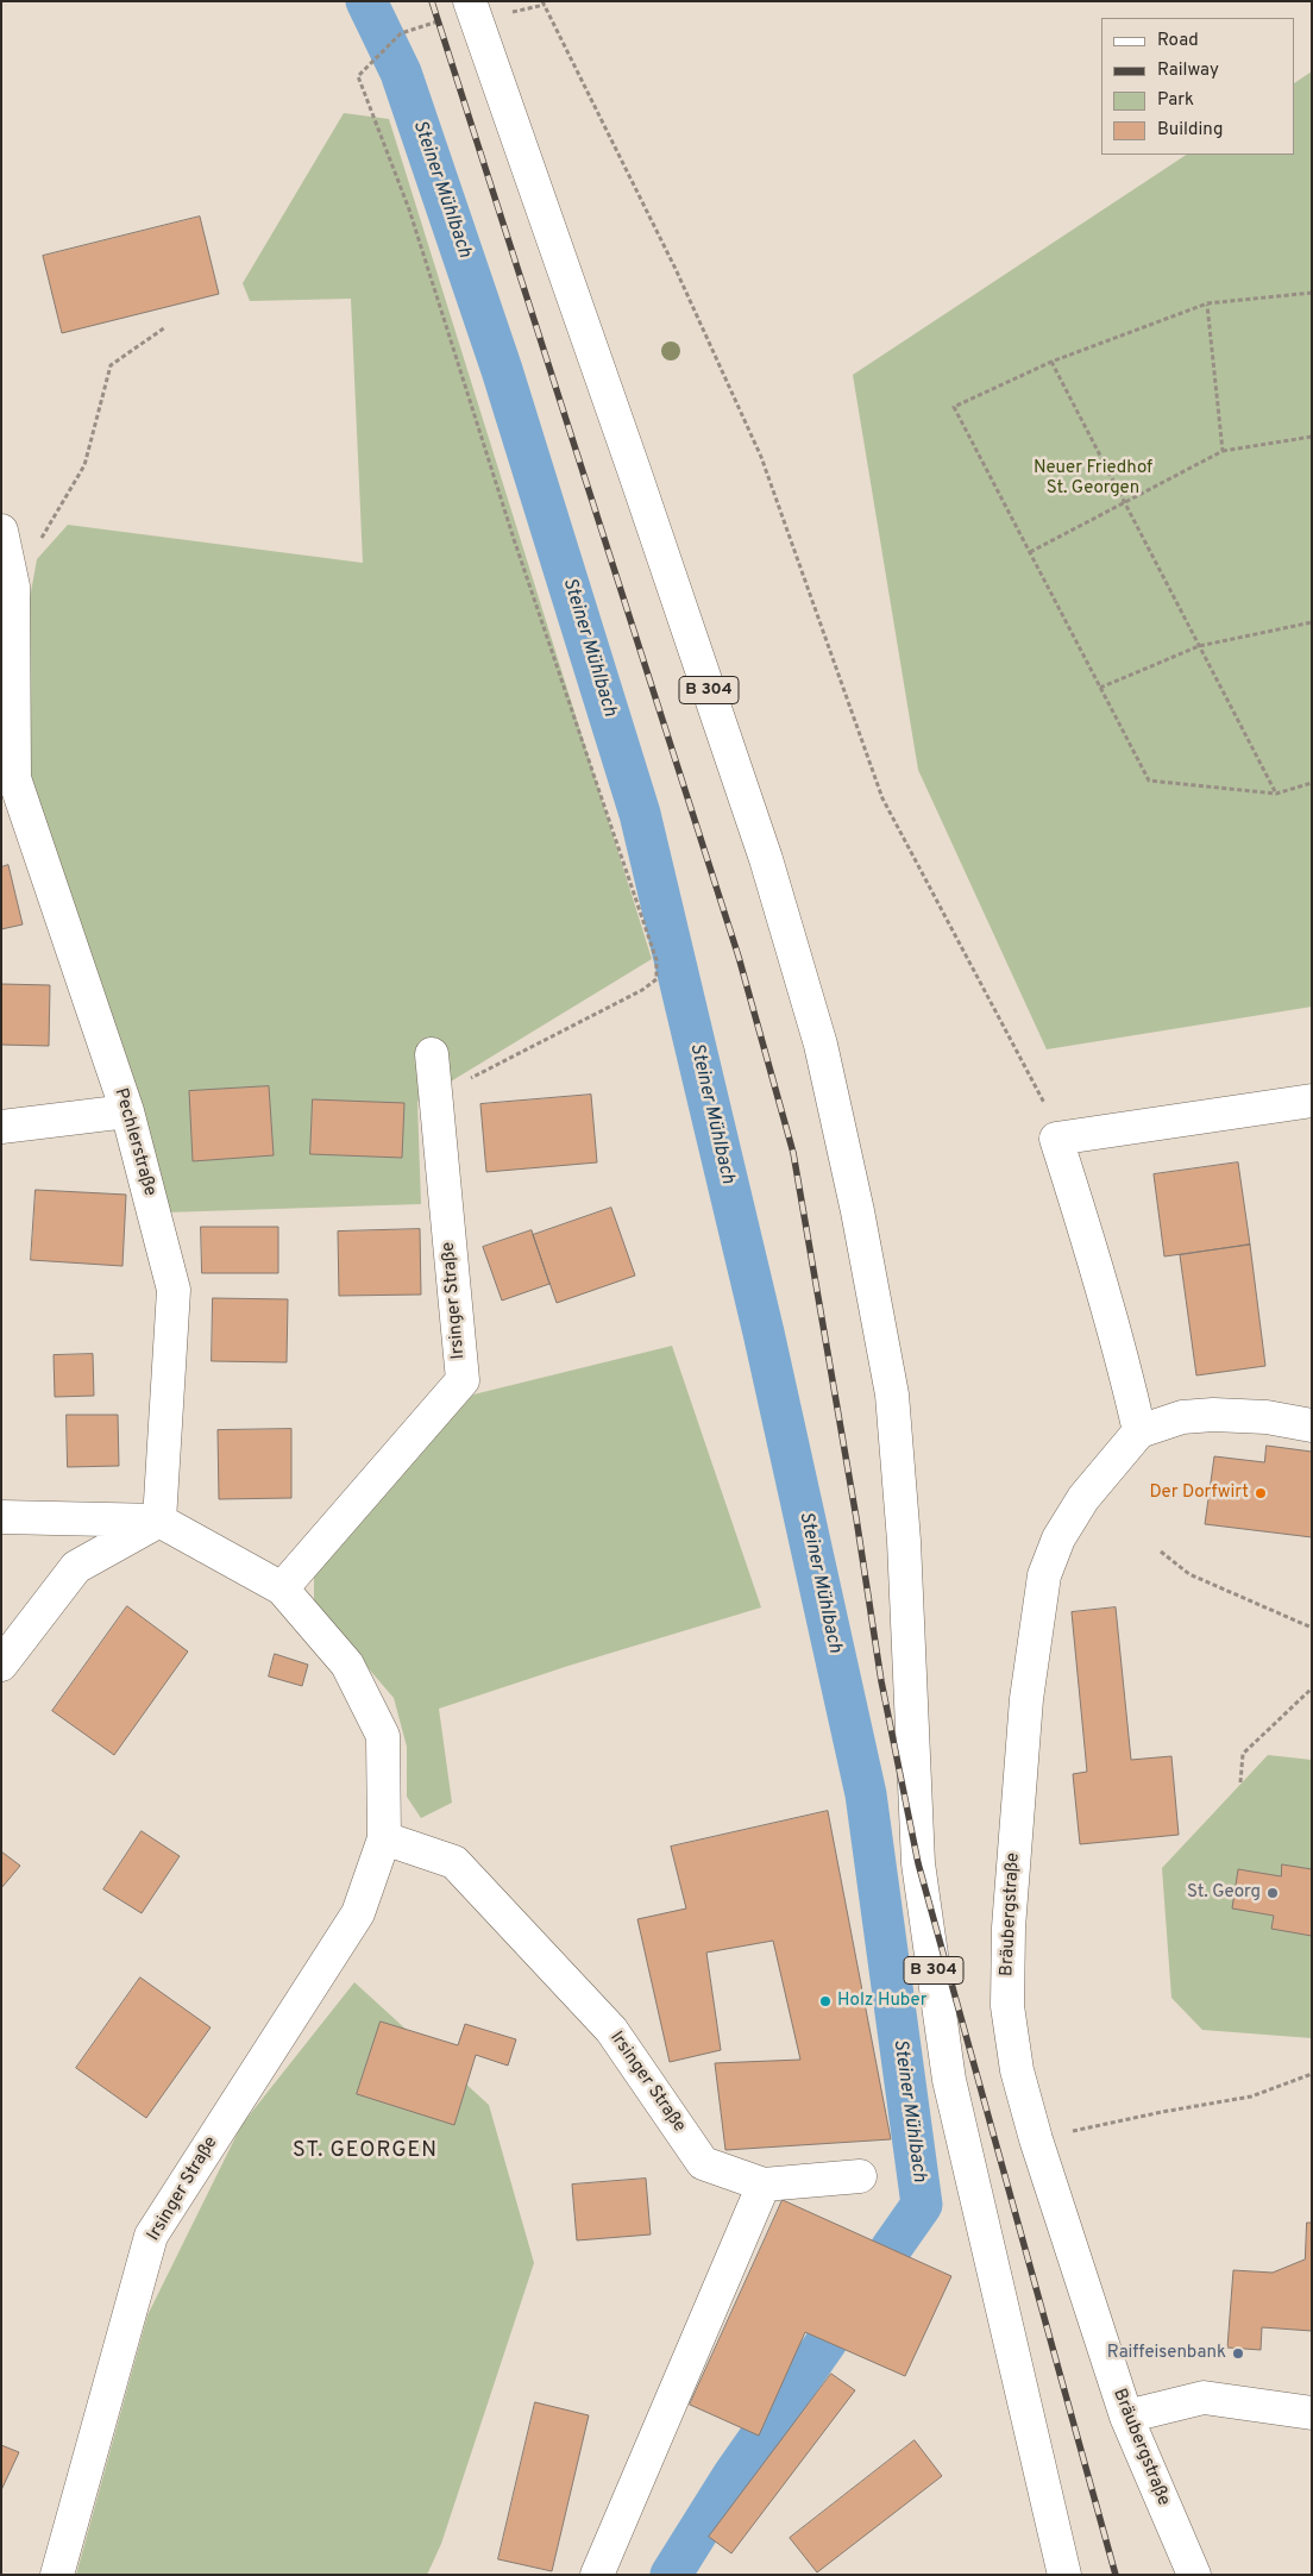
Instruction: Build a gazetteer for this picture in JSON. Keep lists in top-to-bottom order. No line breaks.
{"streets":{"street":["B 304","Pechlerstraße","Irsinger Straße","Bräubergstraße"]},"crossings":[["Pechlerstraße","Irsinger Straße"]],"districts":["ST. GEORGEN"],"water":["Steiner Mühlbach"],"parks":["Neuer Friedhof St. Georgen"],"places":["Der Dorfwirt","St. Georg","Holz Huber","Raiffeisenbank"],"legend":["Road","Railway","Park","Building"]}
